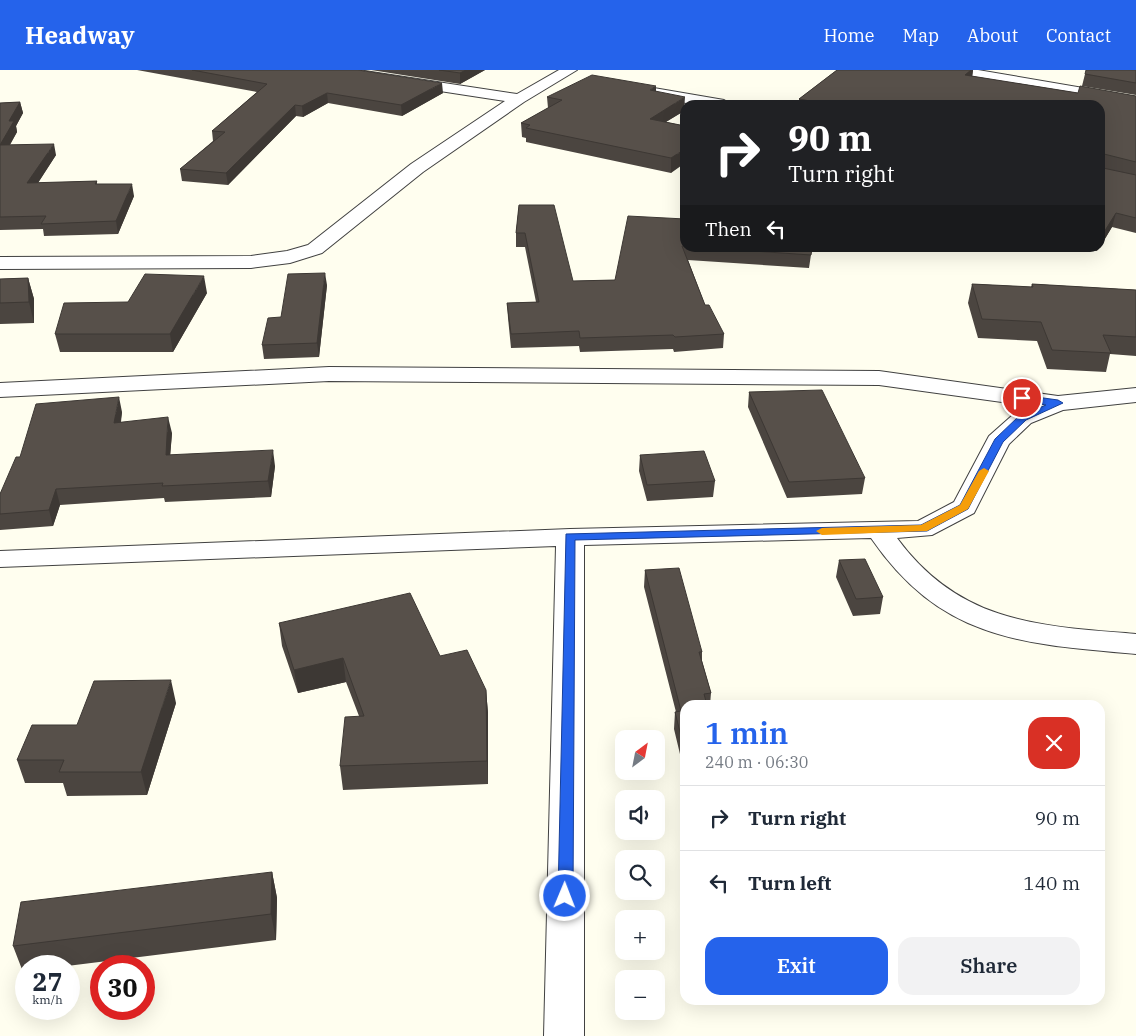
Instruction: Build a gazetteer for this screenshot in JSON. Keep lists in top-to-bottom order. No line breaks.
{"north":"top right","page":{"header":"Headway","nav":["Home","Map","About","Contact"],"turn":["90 m","Turn right"],"then":"Then","heading":["1 min","240 m · 06:30"],"map_buttons":["+","−"],"list":[{"name":"Turn right","value":"90 m"},{"name":"Turn left","value":"140 m"}],"buttons":["Exit","Share"],"speed":"27 km/h","limit":"30"}}
